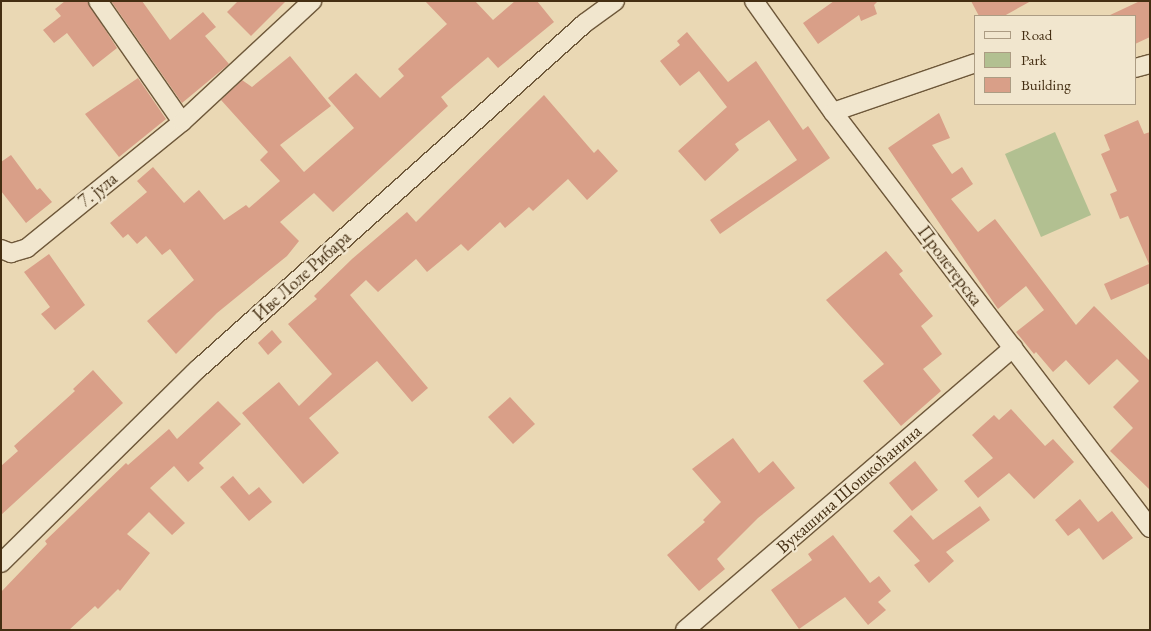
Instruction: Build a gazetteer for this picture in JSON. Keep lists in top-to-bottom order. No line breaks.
{"streets":{"street":["7. јула","Пролетерска","Иве Лоле Рибара","Вукашина Шошкоћанина"]},"crossings":[["Пролетерска","Вукашина Шошкоћанина"]],"legend":["Road","Park","Building"]}
